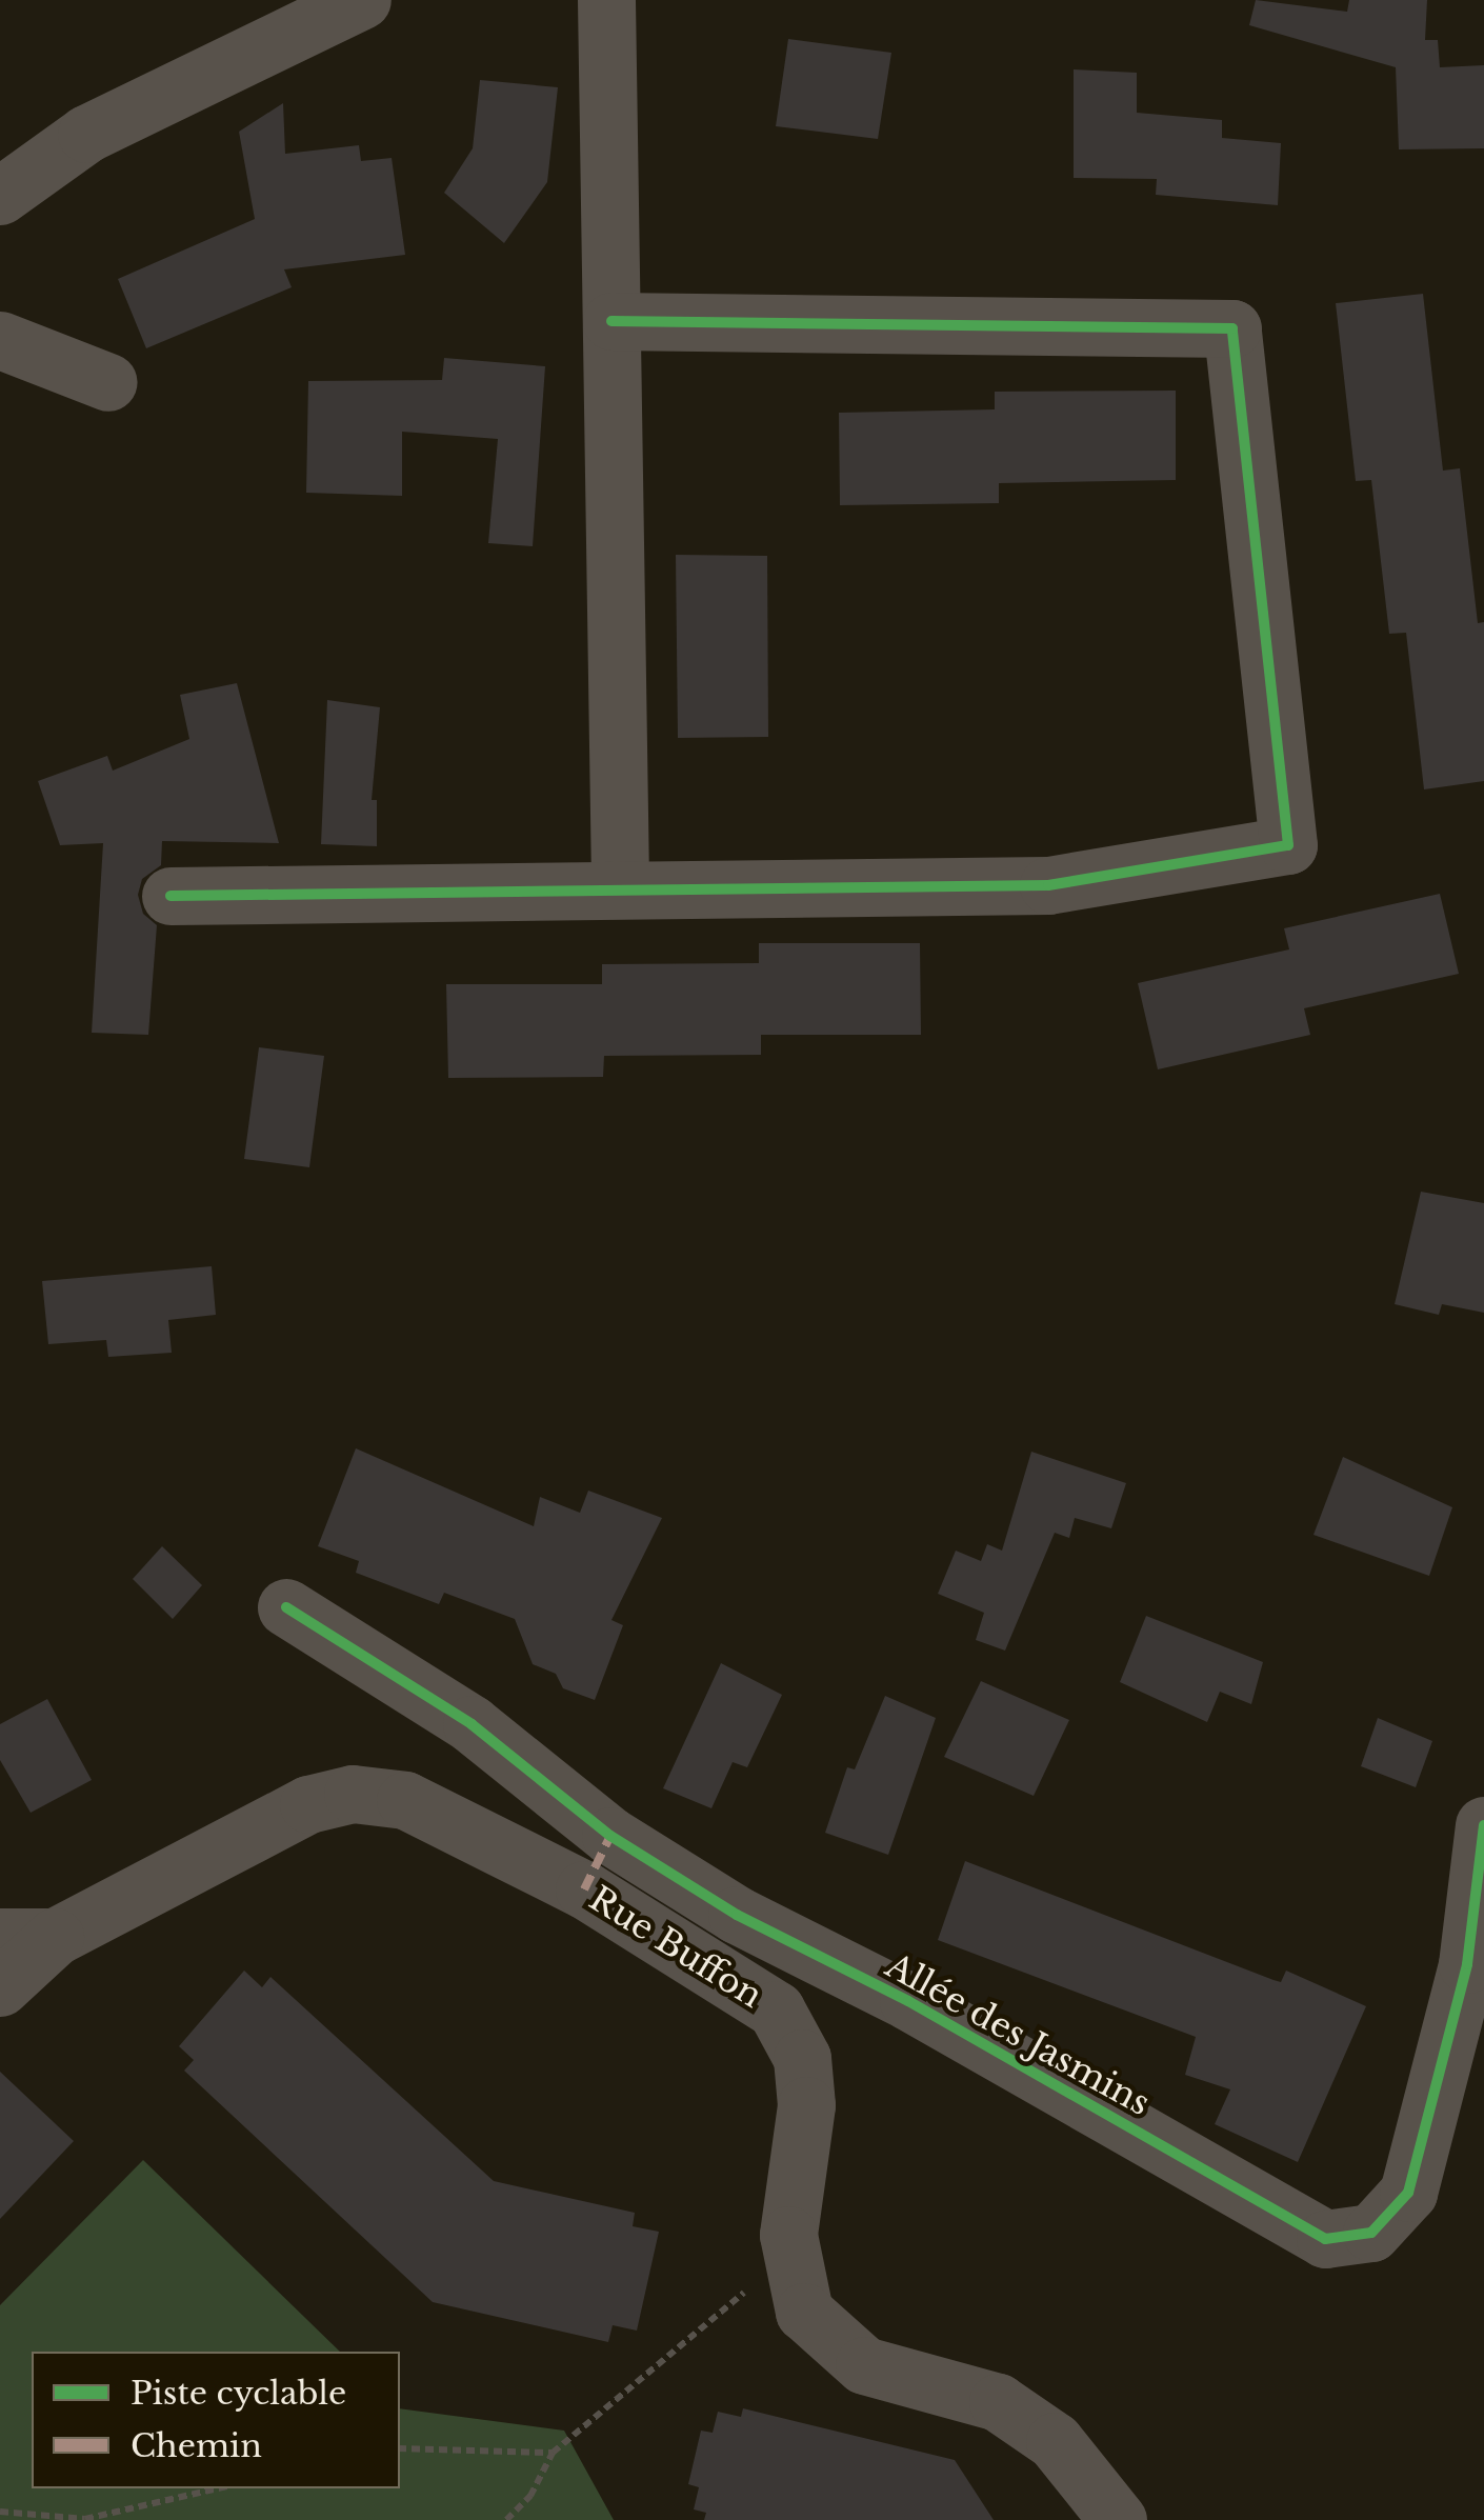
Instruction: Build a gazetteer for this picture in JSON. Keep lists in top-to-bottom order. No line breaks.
{"streets":{"street":["Rue Buffon","Allée des Jasmins"]},"legend":["Piste cyclable","Chemin"]}
